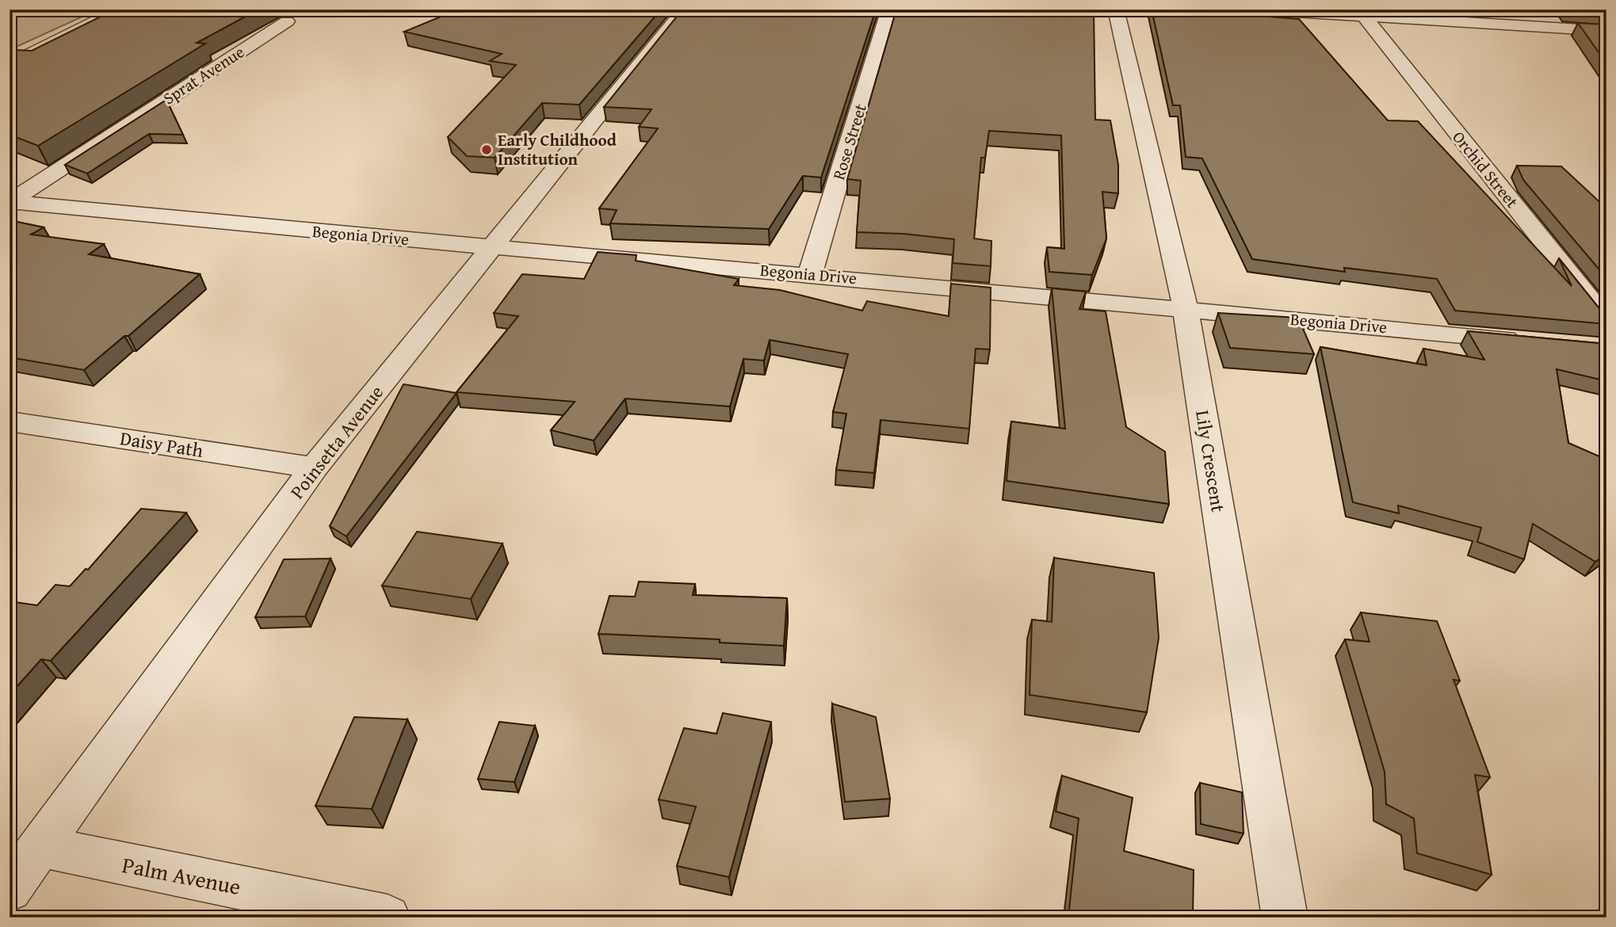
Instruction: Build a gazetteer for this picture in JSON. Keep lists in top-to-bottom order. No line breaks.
{"streets":{"street":["Sprat Avenue","Rose Street","Orchid Street","Begonia Drive","Poinsetta Avenue","Daisy Path","Lily Crescent","Palm Avenue"]},"crossings":[["Sprat Avenue","Begonia Drive"],["Rose Street","Begonia Drive"],["Begonia Drive","Poinsetta Avenue"],["Begonia Drive","Lily Crescent"],["Poinsetta Avenue","Daisy Path"],["Poinsetta Avenue","Palm Avenue"]],"places":["Early Childhood Institution"]}
